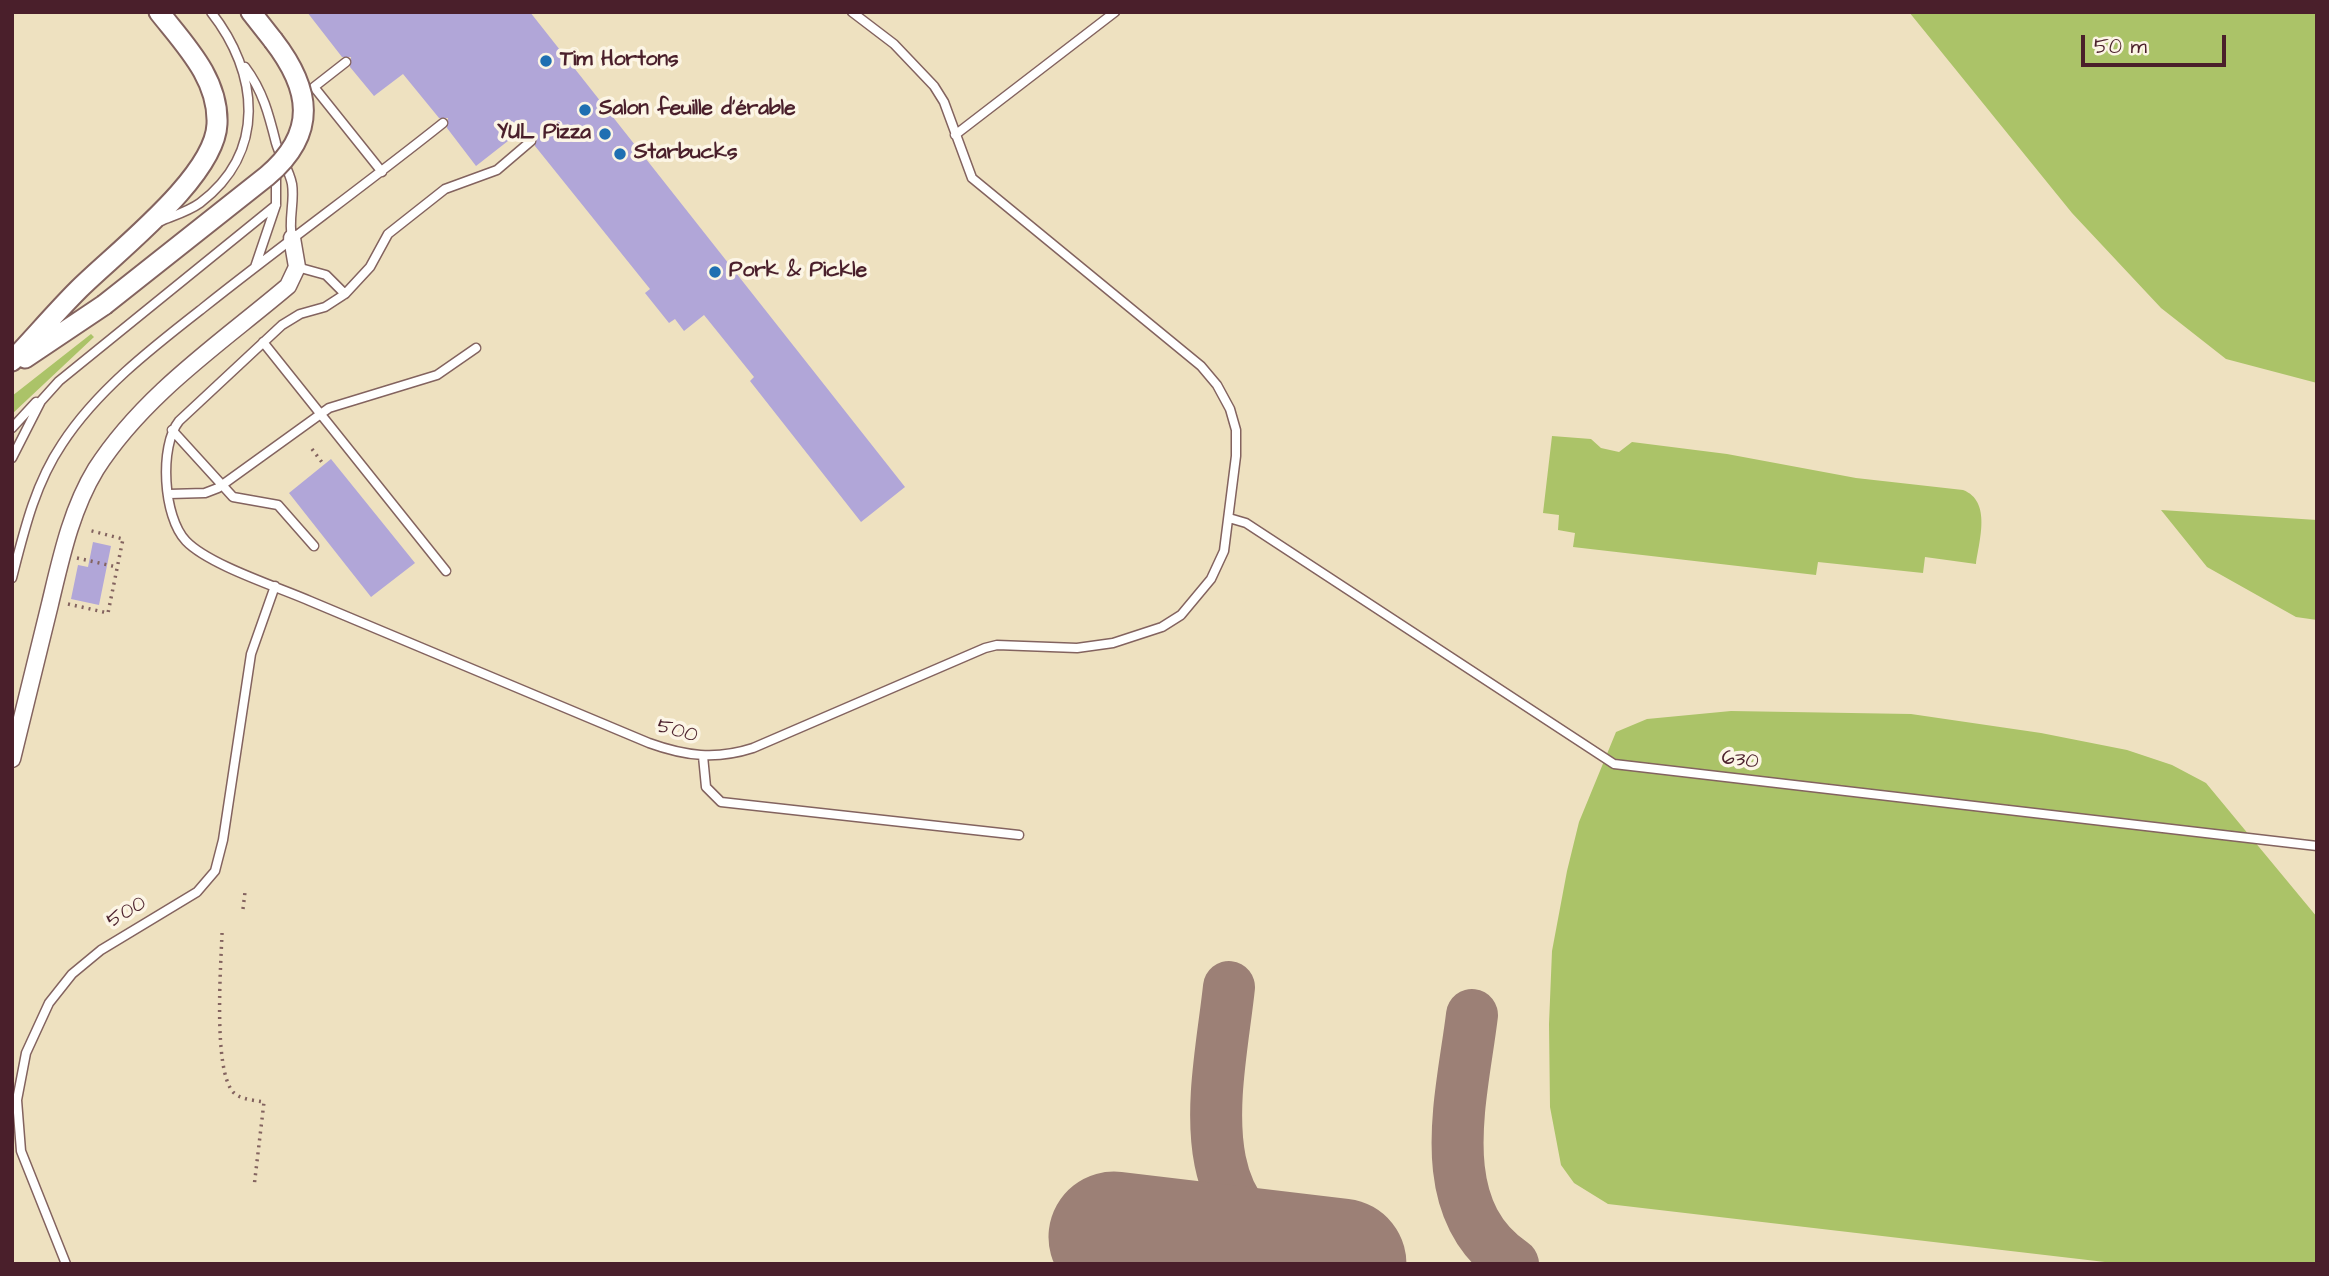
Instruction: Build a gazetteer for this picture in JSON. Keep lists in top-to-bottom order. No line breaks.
{"streets":{"lane":["500","630"]},"crossings":[["500","630"]],"places":["Tim Hortons","Salon feuille d'érable","YUL Pizza","Starbucks","Pork & Pickle"],"scale_bar":"50 m"}
